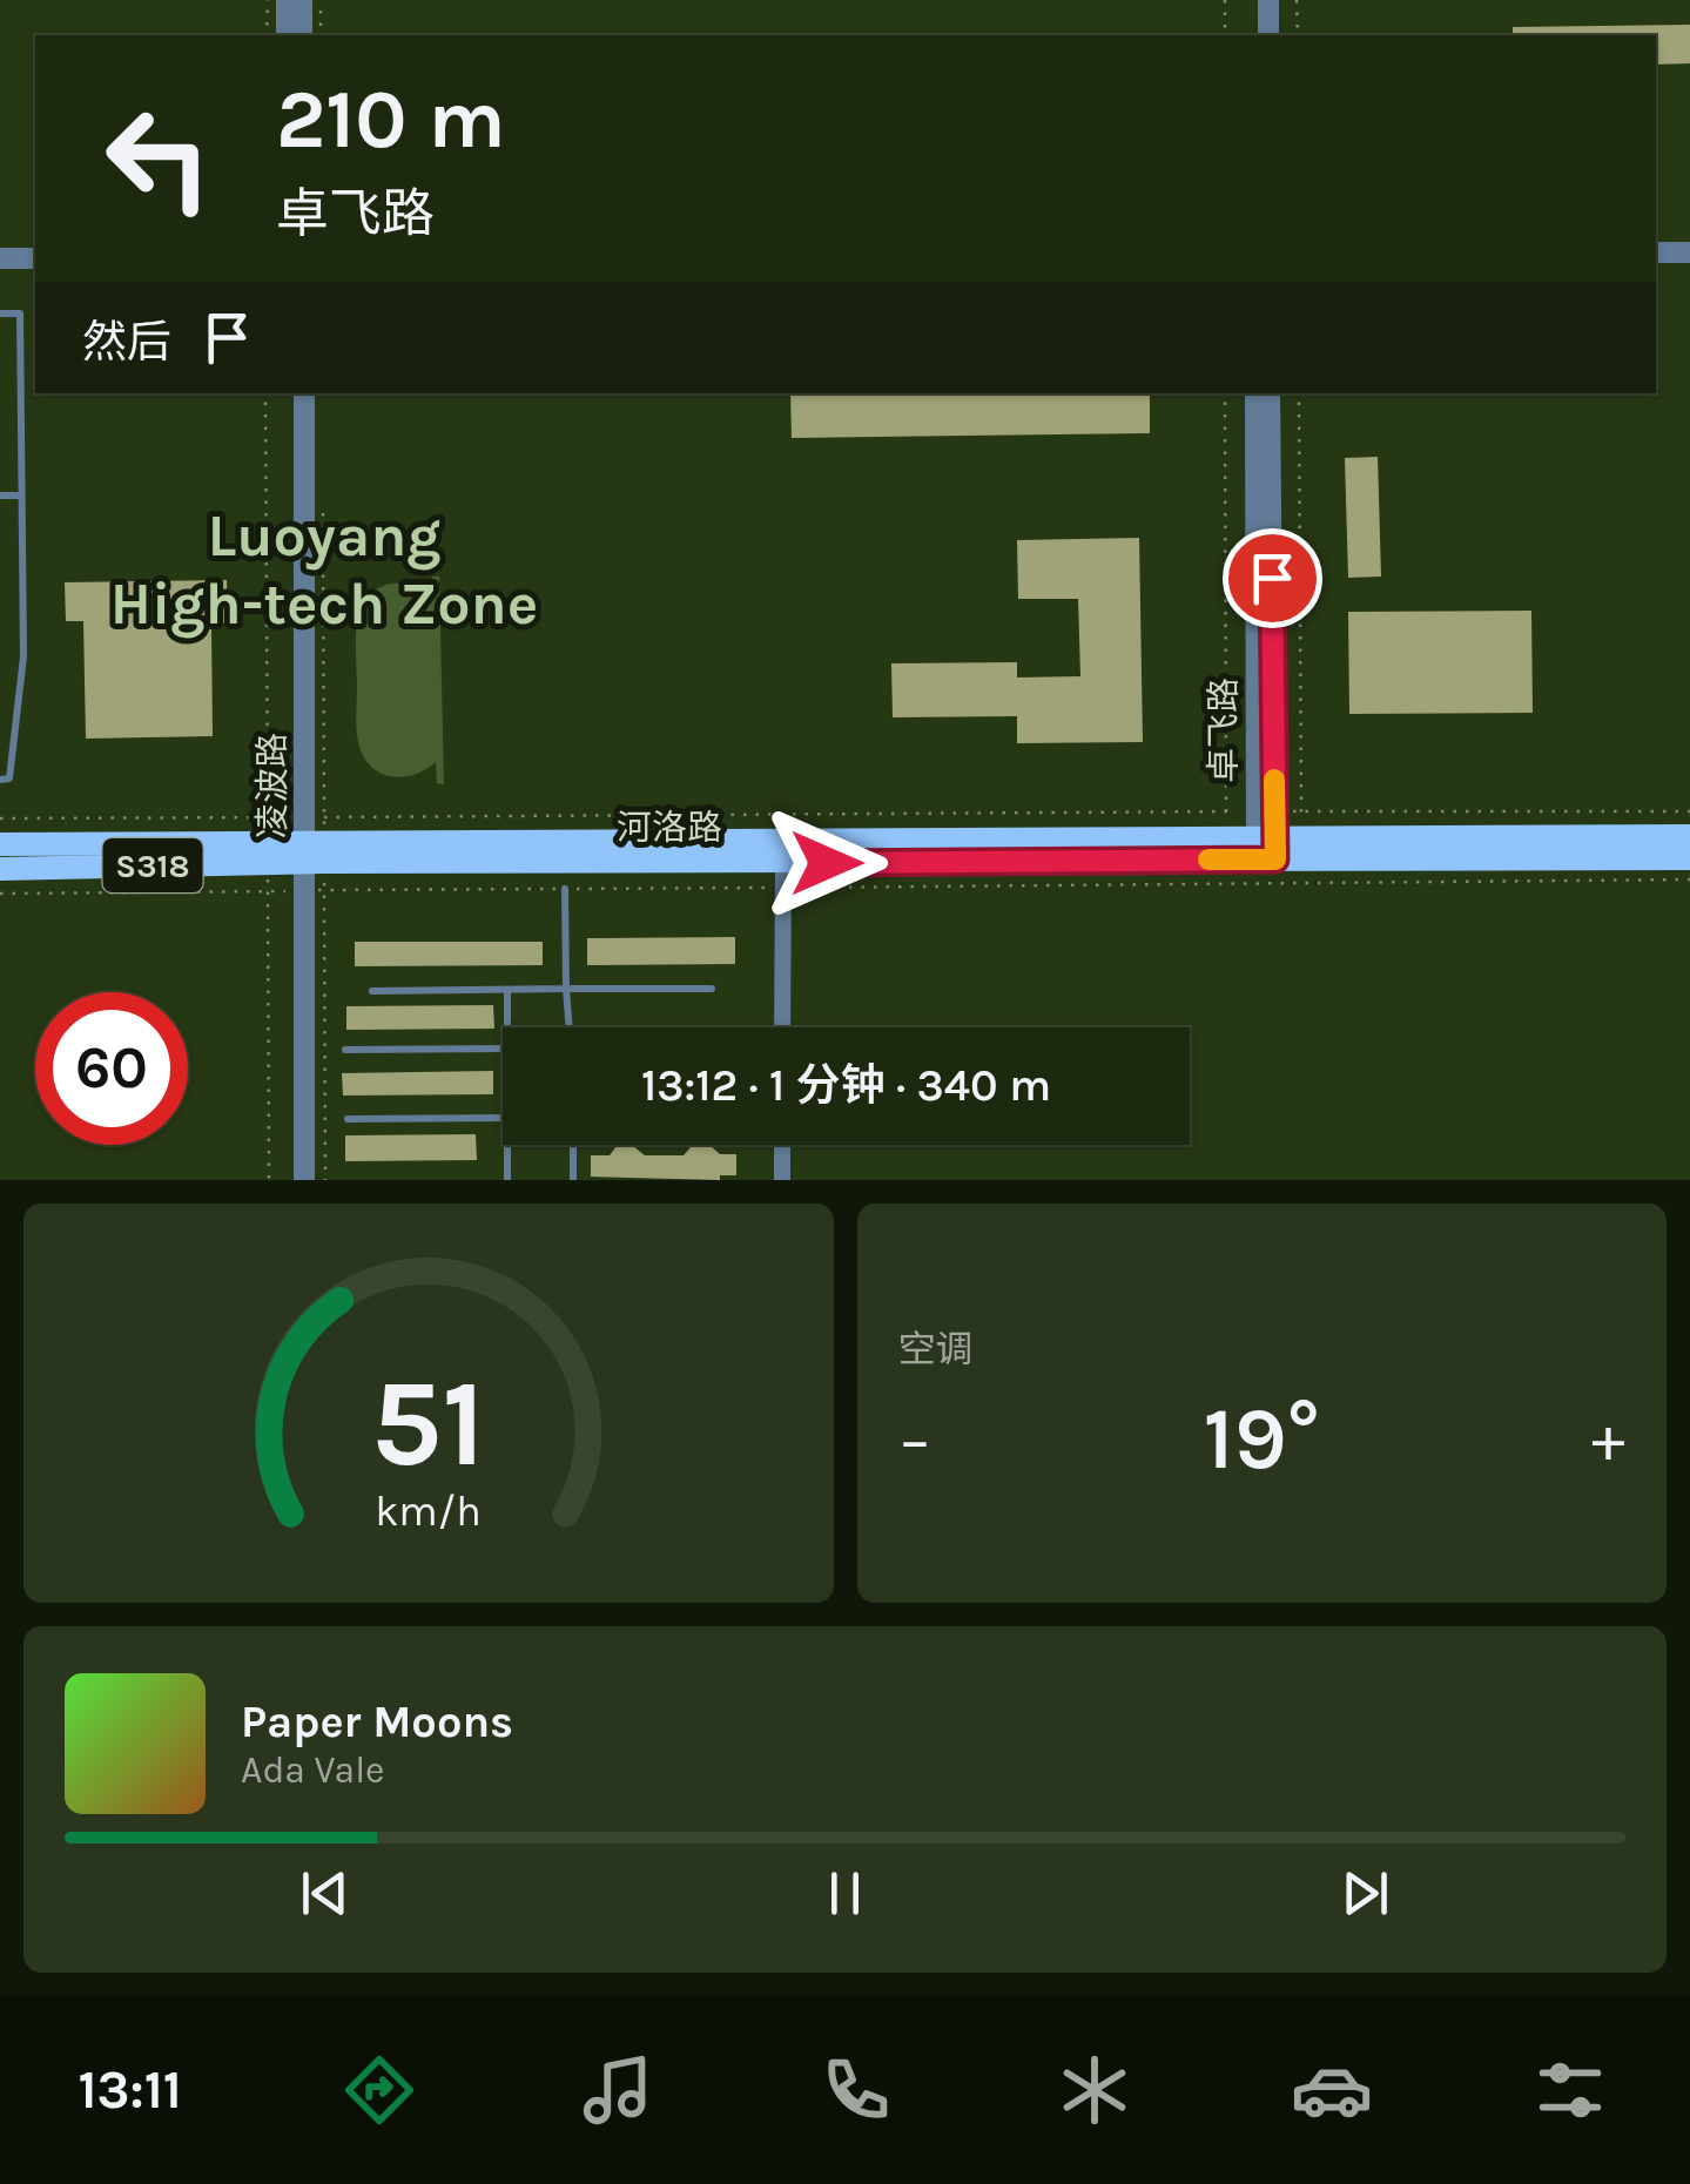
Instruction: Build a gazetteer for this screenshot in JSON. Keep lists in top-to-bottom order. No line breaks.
{"streets":{"main road":["河洛路","S318"],"street":["卓飞路","凌波路"]},"crossings":[["卓飞路","河洛路"],["凌波路","河洛路"]],"districts":["Luoyang High-tech Zone"],"page":{"turn":["210 m","卓飞路"],"then":"然后","limit":"60","trip":"13:12 · 1 分钟 · 340 m","tile":"空调","heat":["−","19°","+"],"song":["Paper Moons","Ada Vale"],"tabs":"13:11","gauge":["51","km/h"]}}
